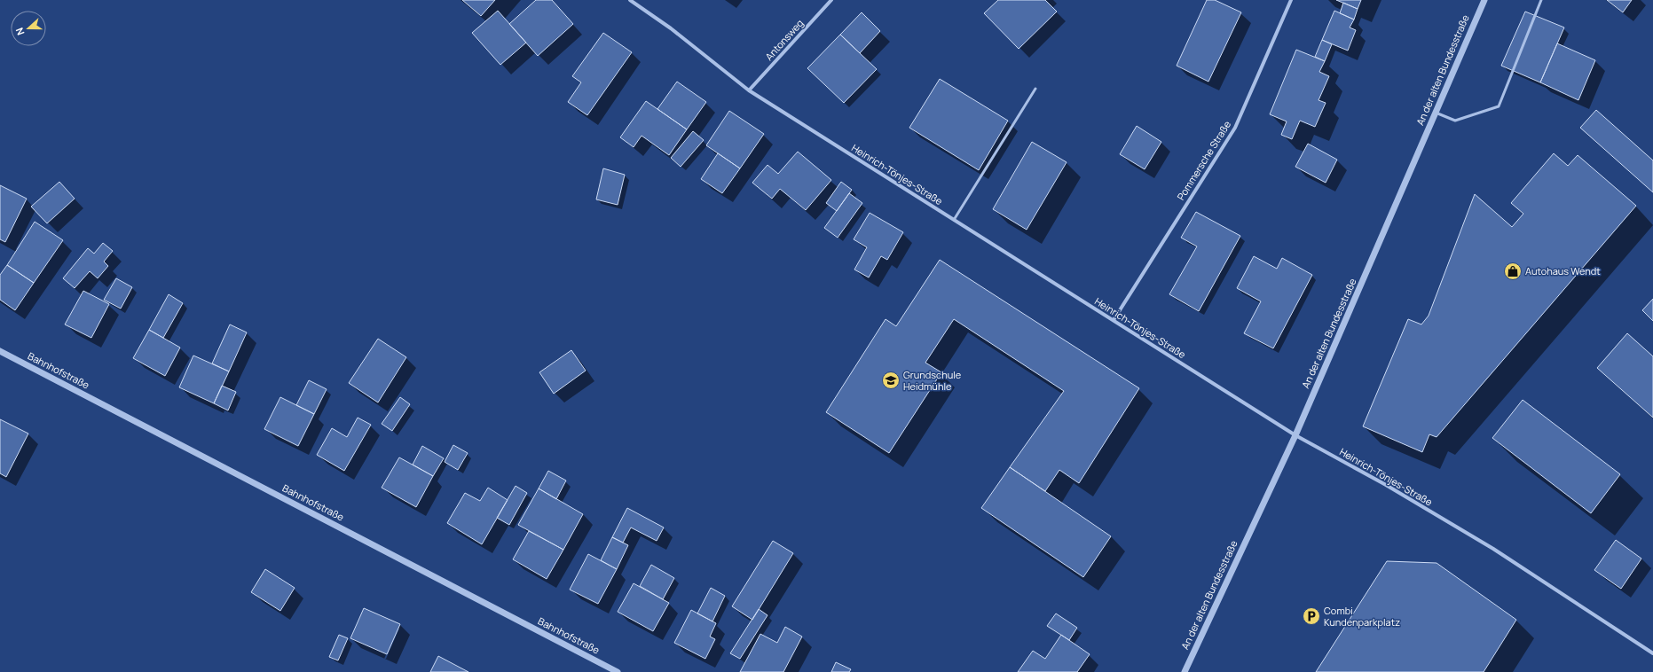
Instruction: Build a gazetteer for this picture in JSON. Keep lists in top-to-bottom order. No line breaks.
{"streets":{"street":["Antonsweg","An der alten Bundesstraße","Pommersche Straße","Heinrich-Tönjes-Straße","Bahnhofstraße"]},"crossings":[["Antonsweg","Heinrich-Tönjes-Straße"],["An der alten Bundesstraße","Heinrich-Tönjes-Straße"],["Pommersche Straße","Heinrich-Tönjes-Straße"]],"places":{"shop":["Autohaus Wendt"],"school or university":["Grundschule Heidmühle"],"parking":["Combi Kundenparkplatz"]},"north":"left"}
